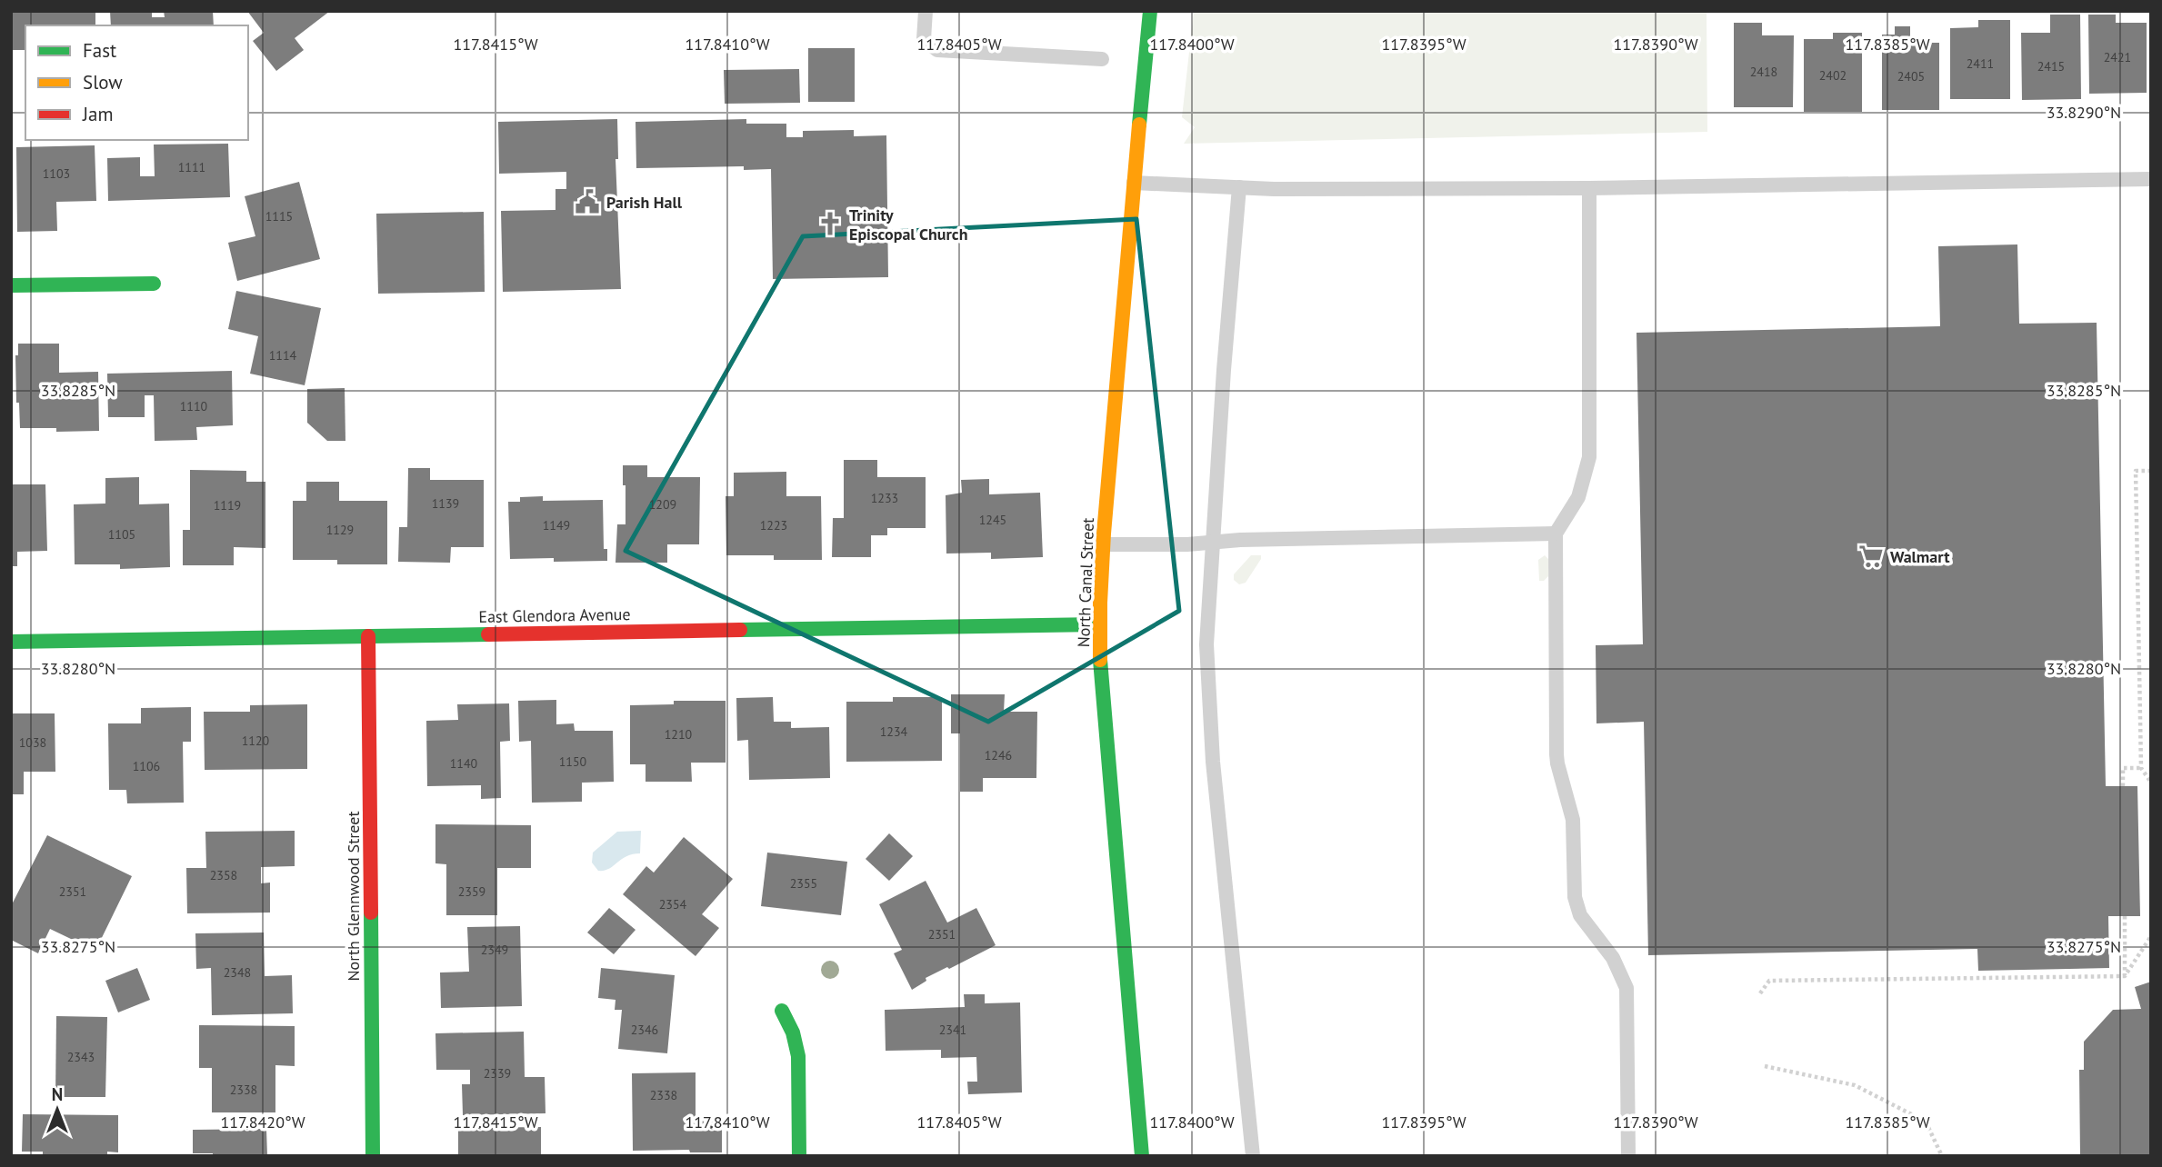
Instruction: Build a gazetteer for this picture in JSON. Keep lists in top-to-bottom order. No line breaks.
{"streets":{"street":["North Canal Street","East Glendora Avenue","North Glennwood Street"]},"crossings":[["North Canal Street","East Glendora Avenue"],["East Glendora Avenue","North Glennwood Street"]],"places":{"public building":["Parish Hall"],"church":["Trinity Episcopal Church"],"supermarket":["Walmart"]},"house_numbers":["2421","2411","2415","2418","2402","2405","1111","1103","1115","1114","1110","1233","1139","1209","1119","1245","1149","1223","1129","1105","1234","1210","1120","1038","1246","1150","1140","1106","2358","2355","2351","2359","2354","2351","2349","2348","2346","2341","2343","2339","2338","2338"],"legend":["Fast","Slow","Jam"],"north":"top","coordinates":["117.8415°W","117.8410°W","117.8405°W","117.8400°W","117.8395°W","117.8390°W","117.8385°W","33.8290°N","33.8285°N","33.8280°N","33.8275°N","117.8420°W"]}
